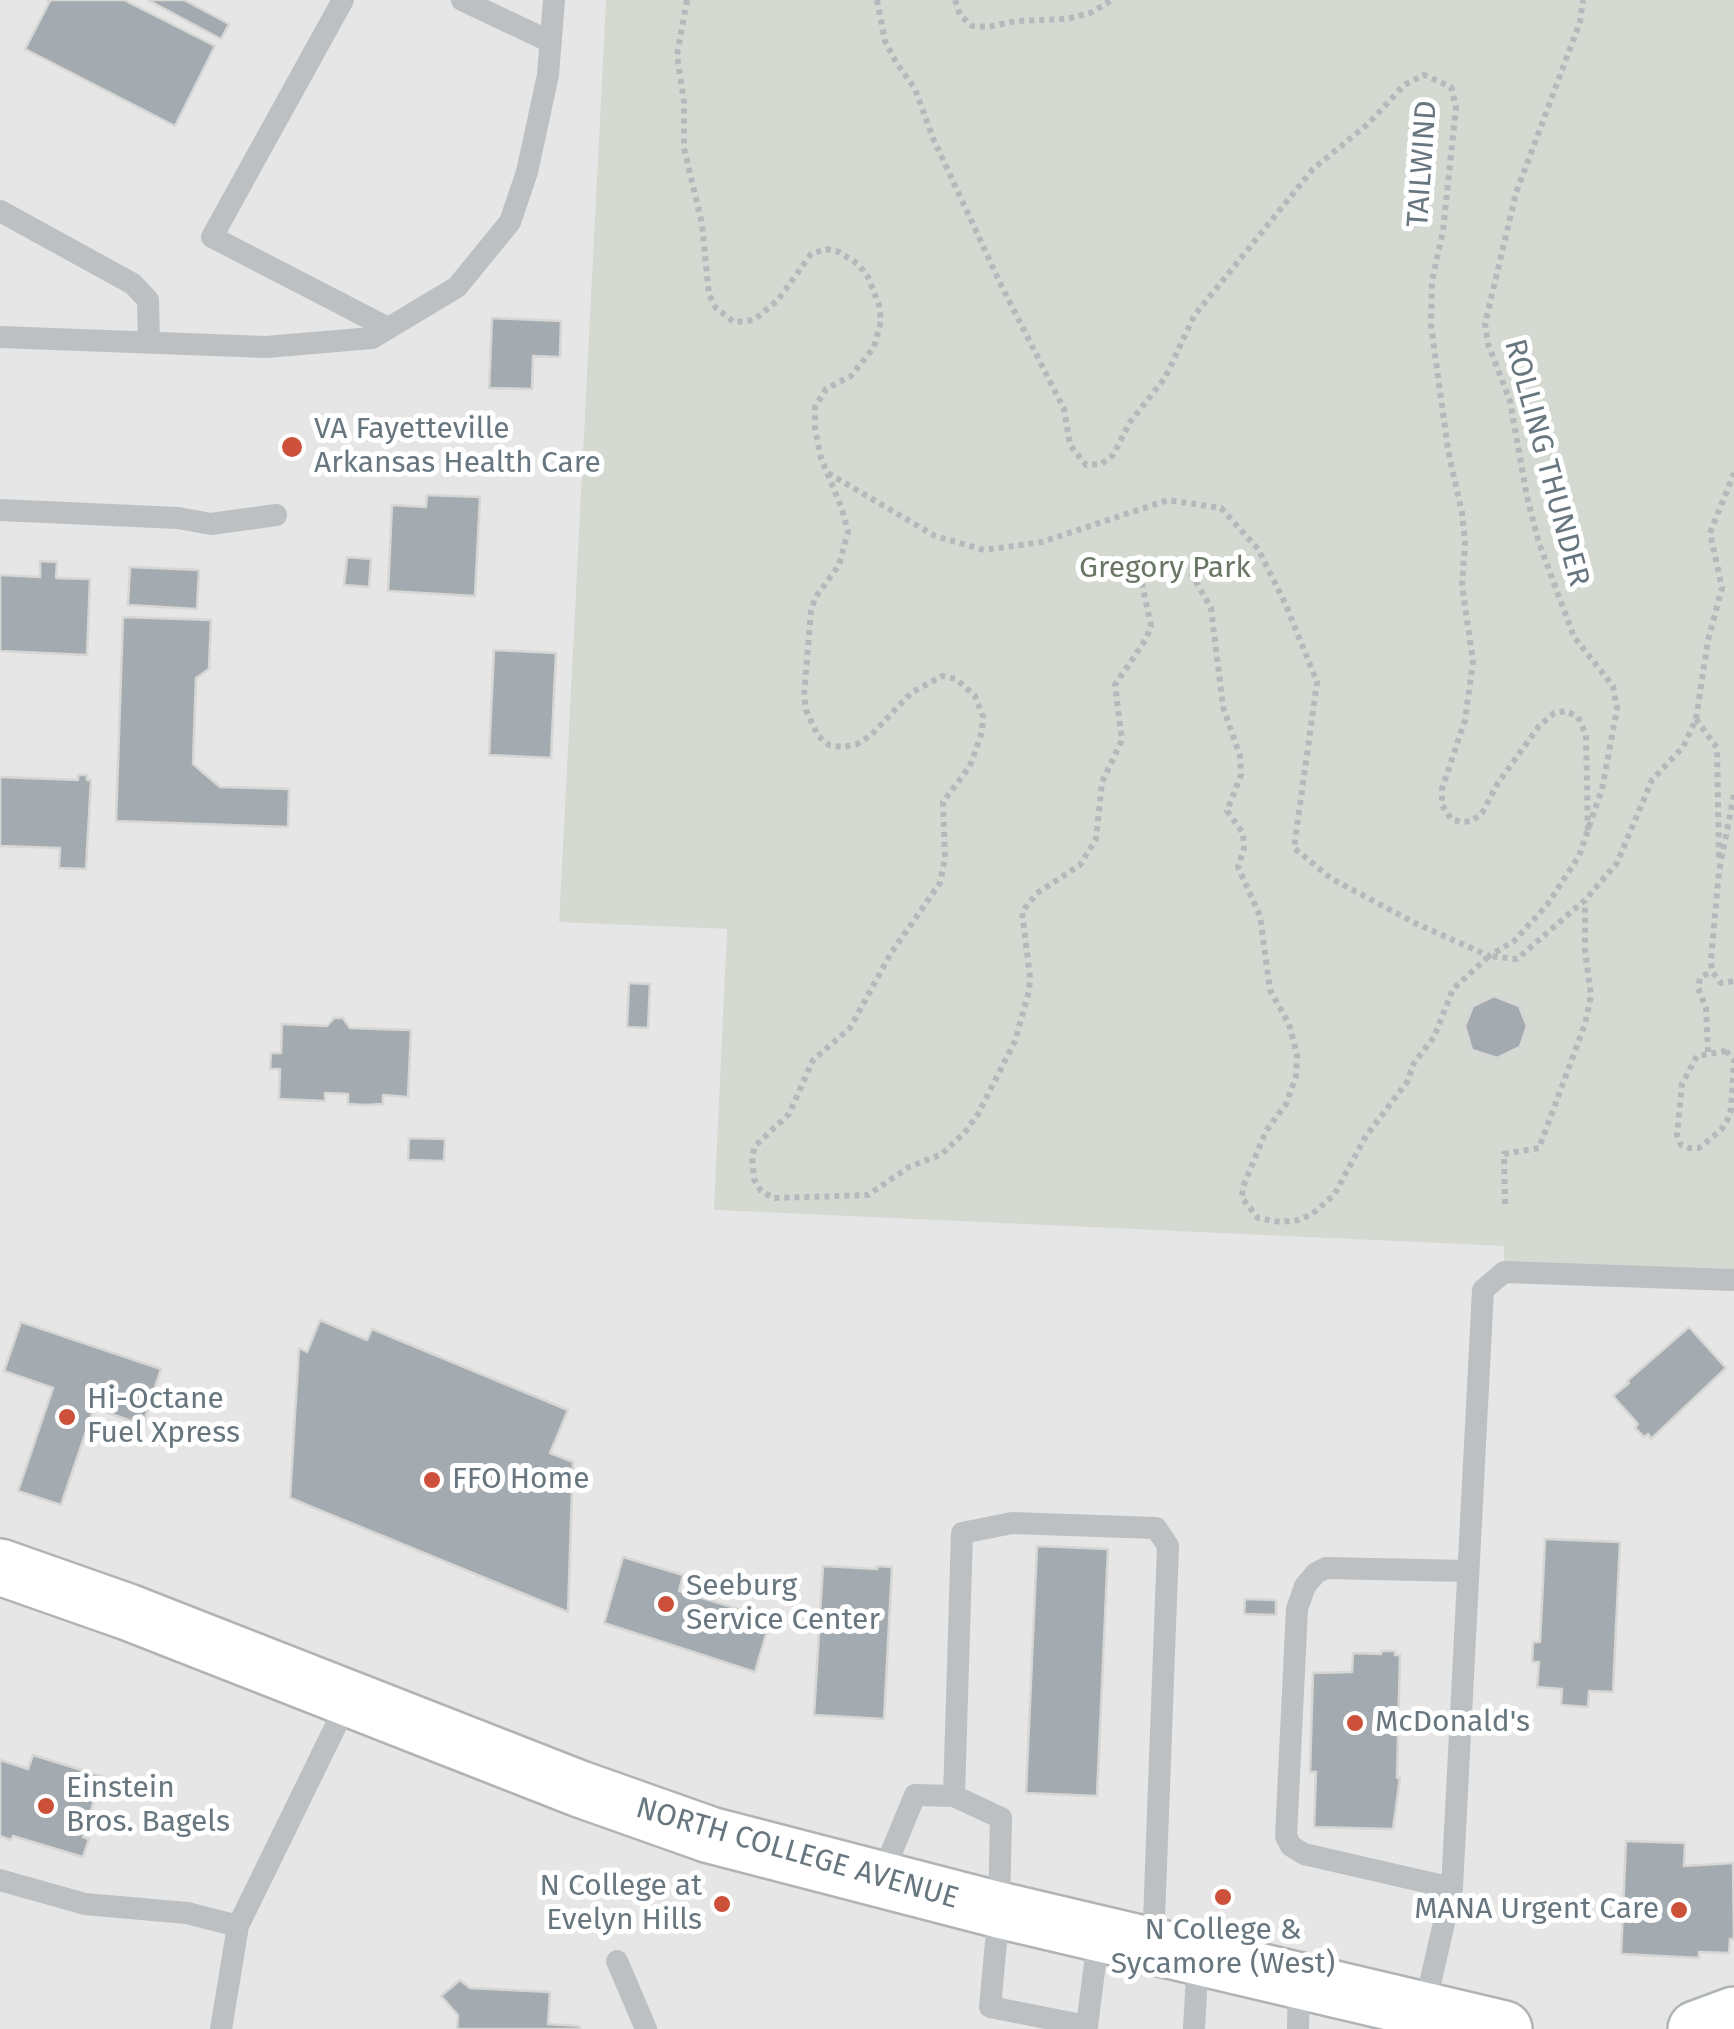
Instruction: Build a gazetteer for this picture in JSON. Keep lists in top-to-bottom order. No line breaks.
{"streets":{"main road":["NORTH COLLEGE AVENUE"],"path":["TAILWIND","ROLLING THUNDER"]},"crossings":[["TAILWIND","ROLLING THUNDER"]],"parks":["Gregory Park"],"places":["VA Fayetteville Arkansas Health Care","Hi-Octane Fuel Xpress","FFO Home","Seeburg Service Center","McDonald's","Einstein Bros. Bagels","N College & Sycamore (West)","N College at Evelyn Hills","MANA Urgent Care"]}
